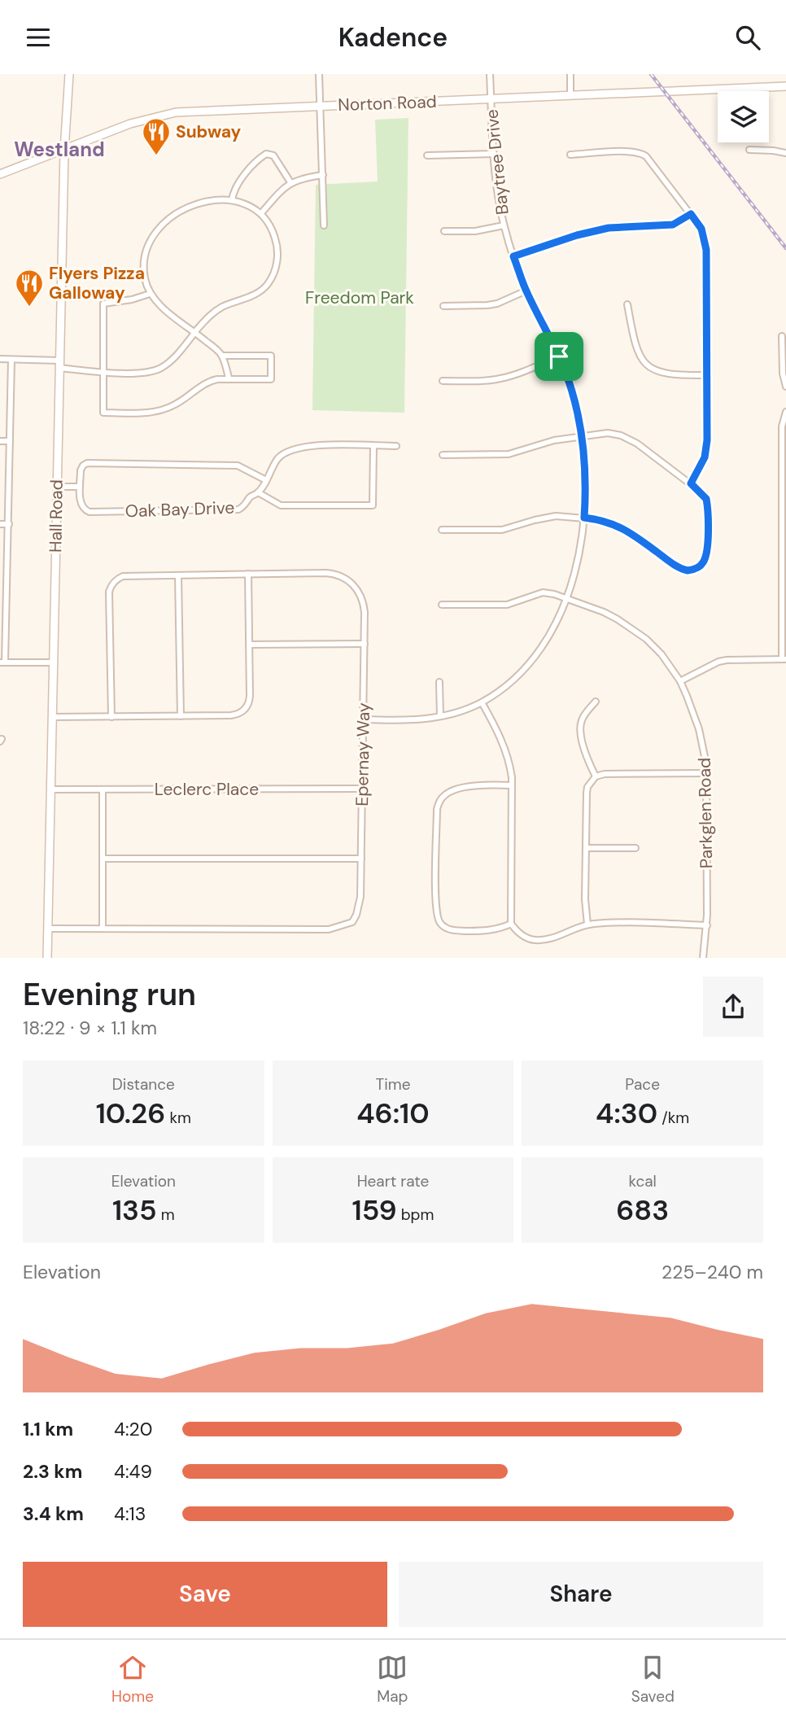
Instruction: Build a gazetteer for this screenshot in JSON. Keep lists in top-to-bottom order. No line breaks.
{"streets":{"main road":["Norton Road","Hall Road"],"street":["Baytree Drive","Oak Bay Drive","Epernay Way","Leclerc Place","Parkglen Road"]},"crossings":[["Norton Road","Baytree Drive"],["Norton Road","Hall Road"],["Baytree Drive","Epernay Way"],["Baytree Drive","Parkglen Road"],["Hall Road","Leclerc Place"],["Epernay Way","Leclerc Place"]],"districts":["Westland"],"parks":["Freedom Park"],"places":{"restaurant":["Subway","Flyers Pizza Galloway"]},"page":{"header":"Kadence","heading":["Evening run","18:22 · 9 × 1.1 km"],"stats":[["Distance","10.26 km"],["Time","46:10"],["Pace","4:30 /km"],["Elevation","135 m"],["Heart rate","159 bpm"],["kcal","683"]],"chart":["Elevation","225–240 m"],"list":[{"name":"1.1 km","note":"4:20"},{"name":"2.3 km","note":"4:49"},{"name":"3.4 km","note":"4:13"}],"buttons":["Save","Share"],"tabs":["Home","Map","Saved"]}}
